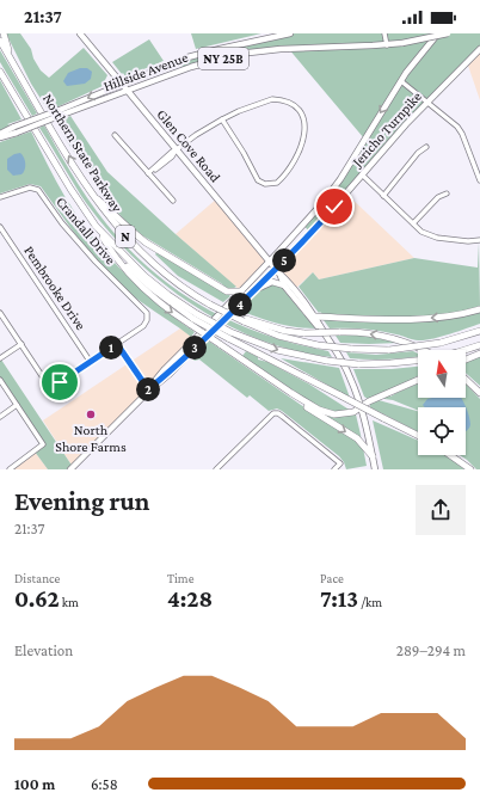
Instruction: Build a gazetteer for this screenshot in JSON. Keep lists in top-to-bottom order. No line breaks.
{"streets":{"highway":["Northern State Parkway","N"],"main road":["NY 25B","Hillside Avenue","Jericho Turnpike","Glen Cove Road"],"street":["Crandall Drive","Pembrooke Drive"]},"crossings":[["Hillside Avenue","Glen Cove Road"],["Jericho Turnpike","Glen Cove Road"]],"places":["North Shore Farms"],"north":"top","page":{"status":"21:37","pins":["5","4","1","3","2"],"heading":["Evening run","21:37"],"stats":[["Distance","0.62 km"],["Time","4:28"],["Pace","7:13 /km"]],"chart":["Elevation","289–294 m"],"list":[{"name":"100 m","note":"6:58"}]}}
